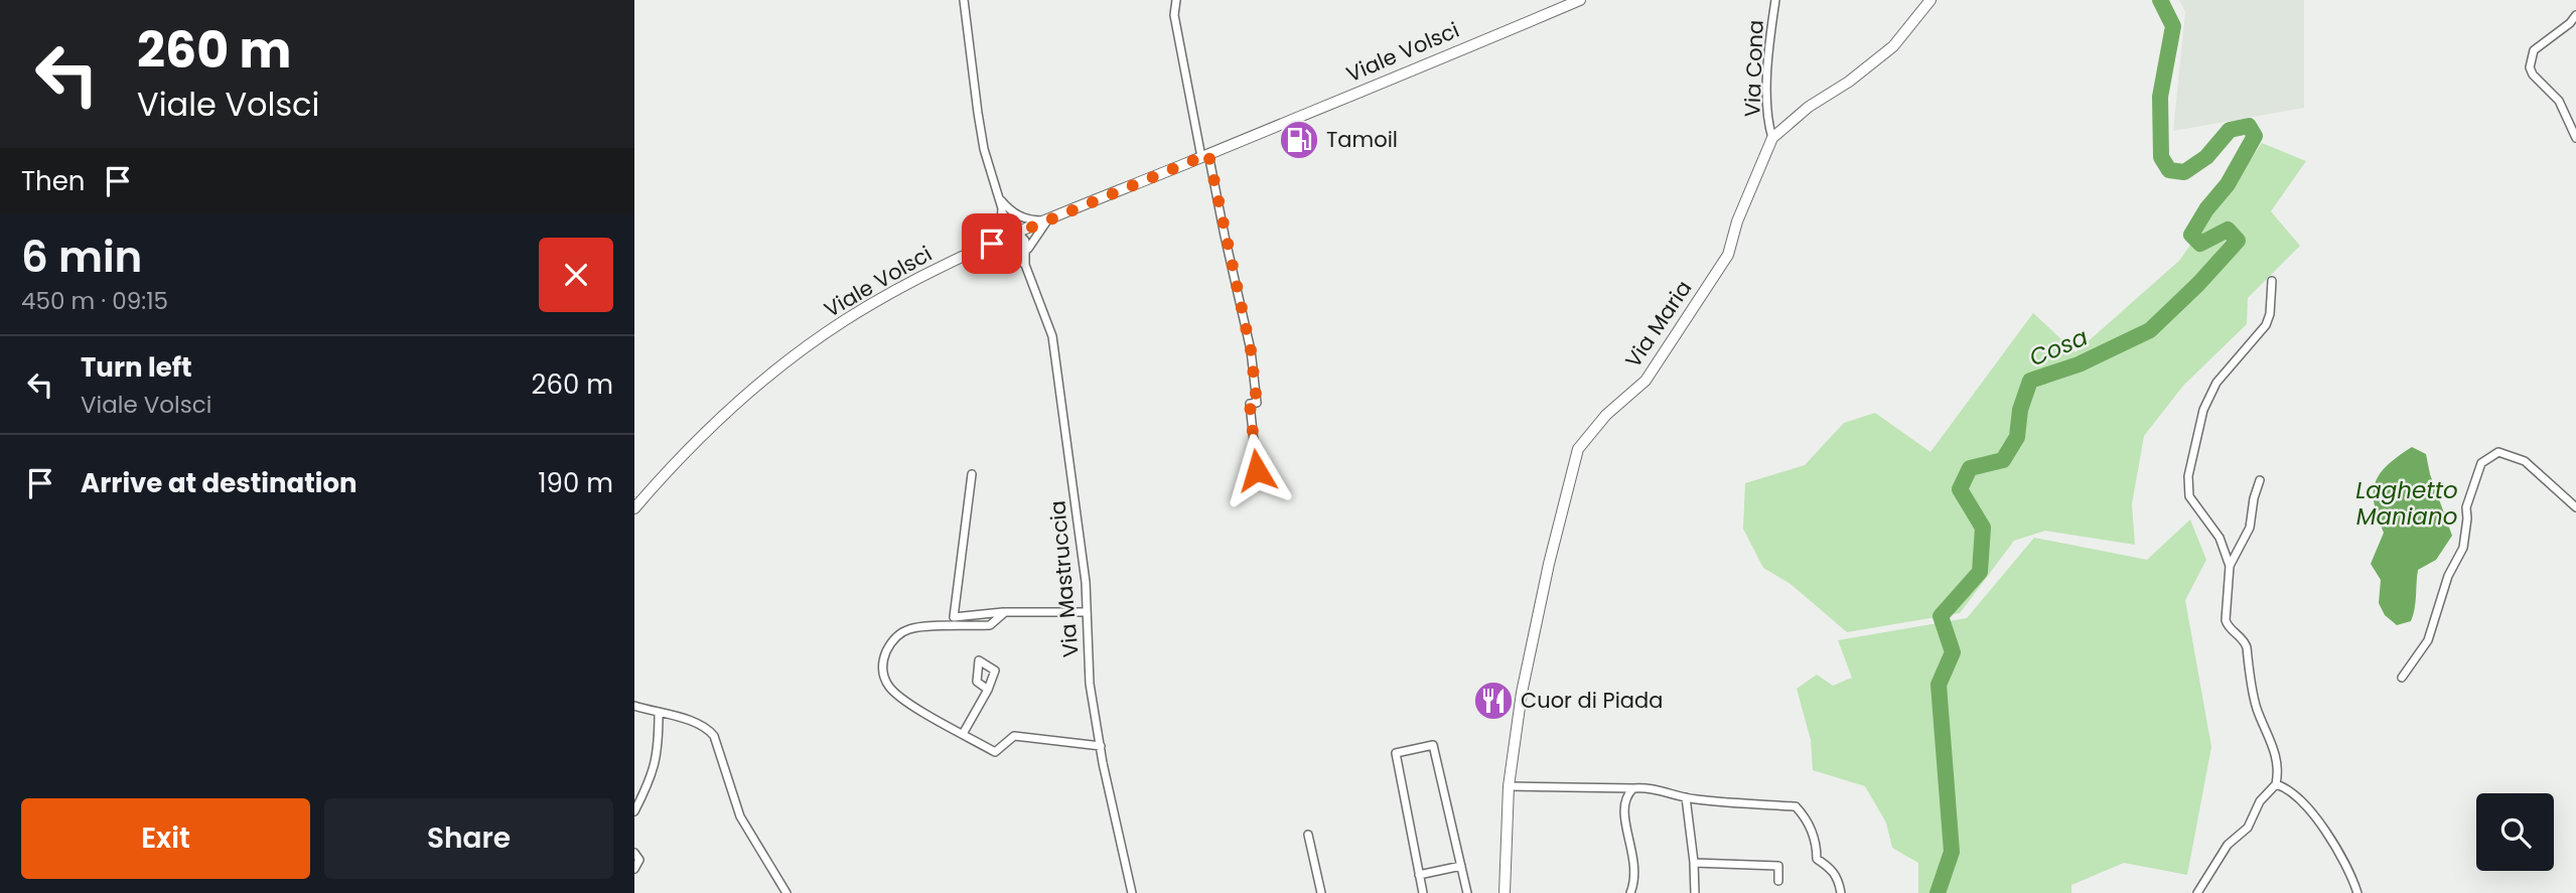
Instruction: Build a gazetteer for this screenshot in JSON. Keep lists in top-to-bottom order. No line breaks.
{"streets":{"main road":["Viale Volsci","Via Maria"],"street":["Via Cona","Via Mastruccia"]},"crossings":[["Viale Volsci","Via Mastruccia"],["Via Cona","Via Maria"]],"water":["Cosa","Laghetto Maniano"],"places":{"fuel station":["Tamoil"],"restaurant":["Cuor di Piada"]},"page":{"turn":["260 m","Viale Volsci"],"then":"Then","heading":["6 min","450 m · 09:15"],"list":[{"name":"Turn left","note":"Viale Volsci","value":"260 m"},{"name":"Arrive at destination","value":"190 m"}],"buttons":["Exit","Share"]}}
